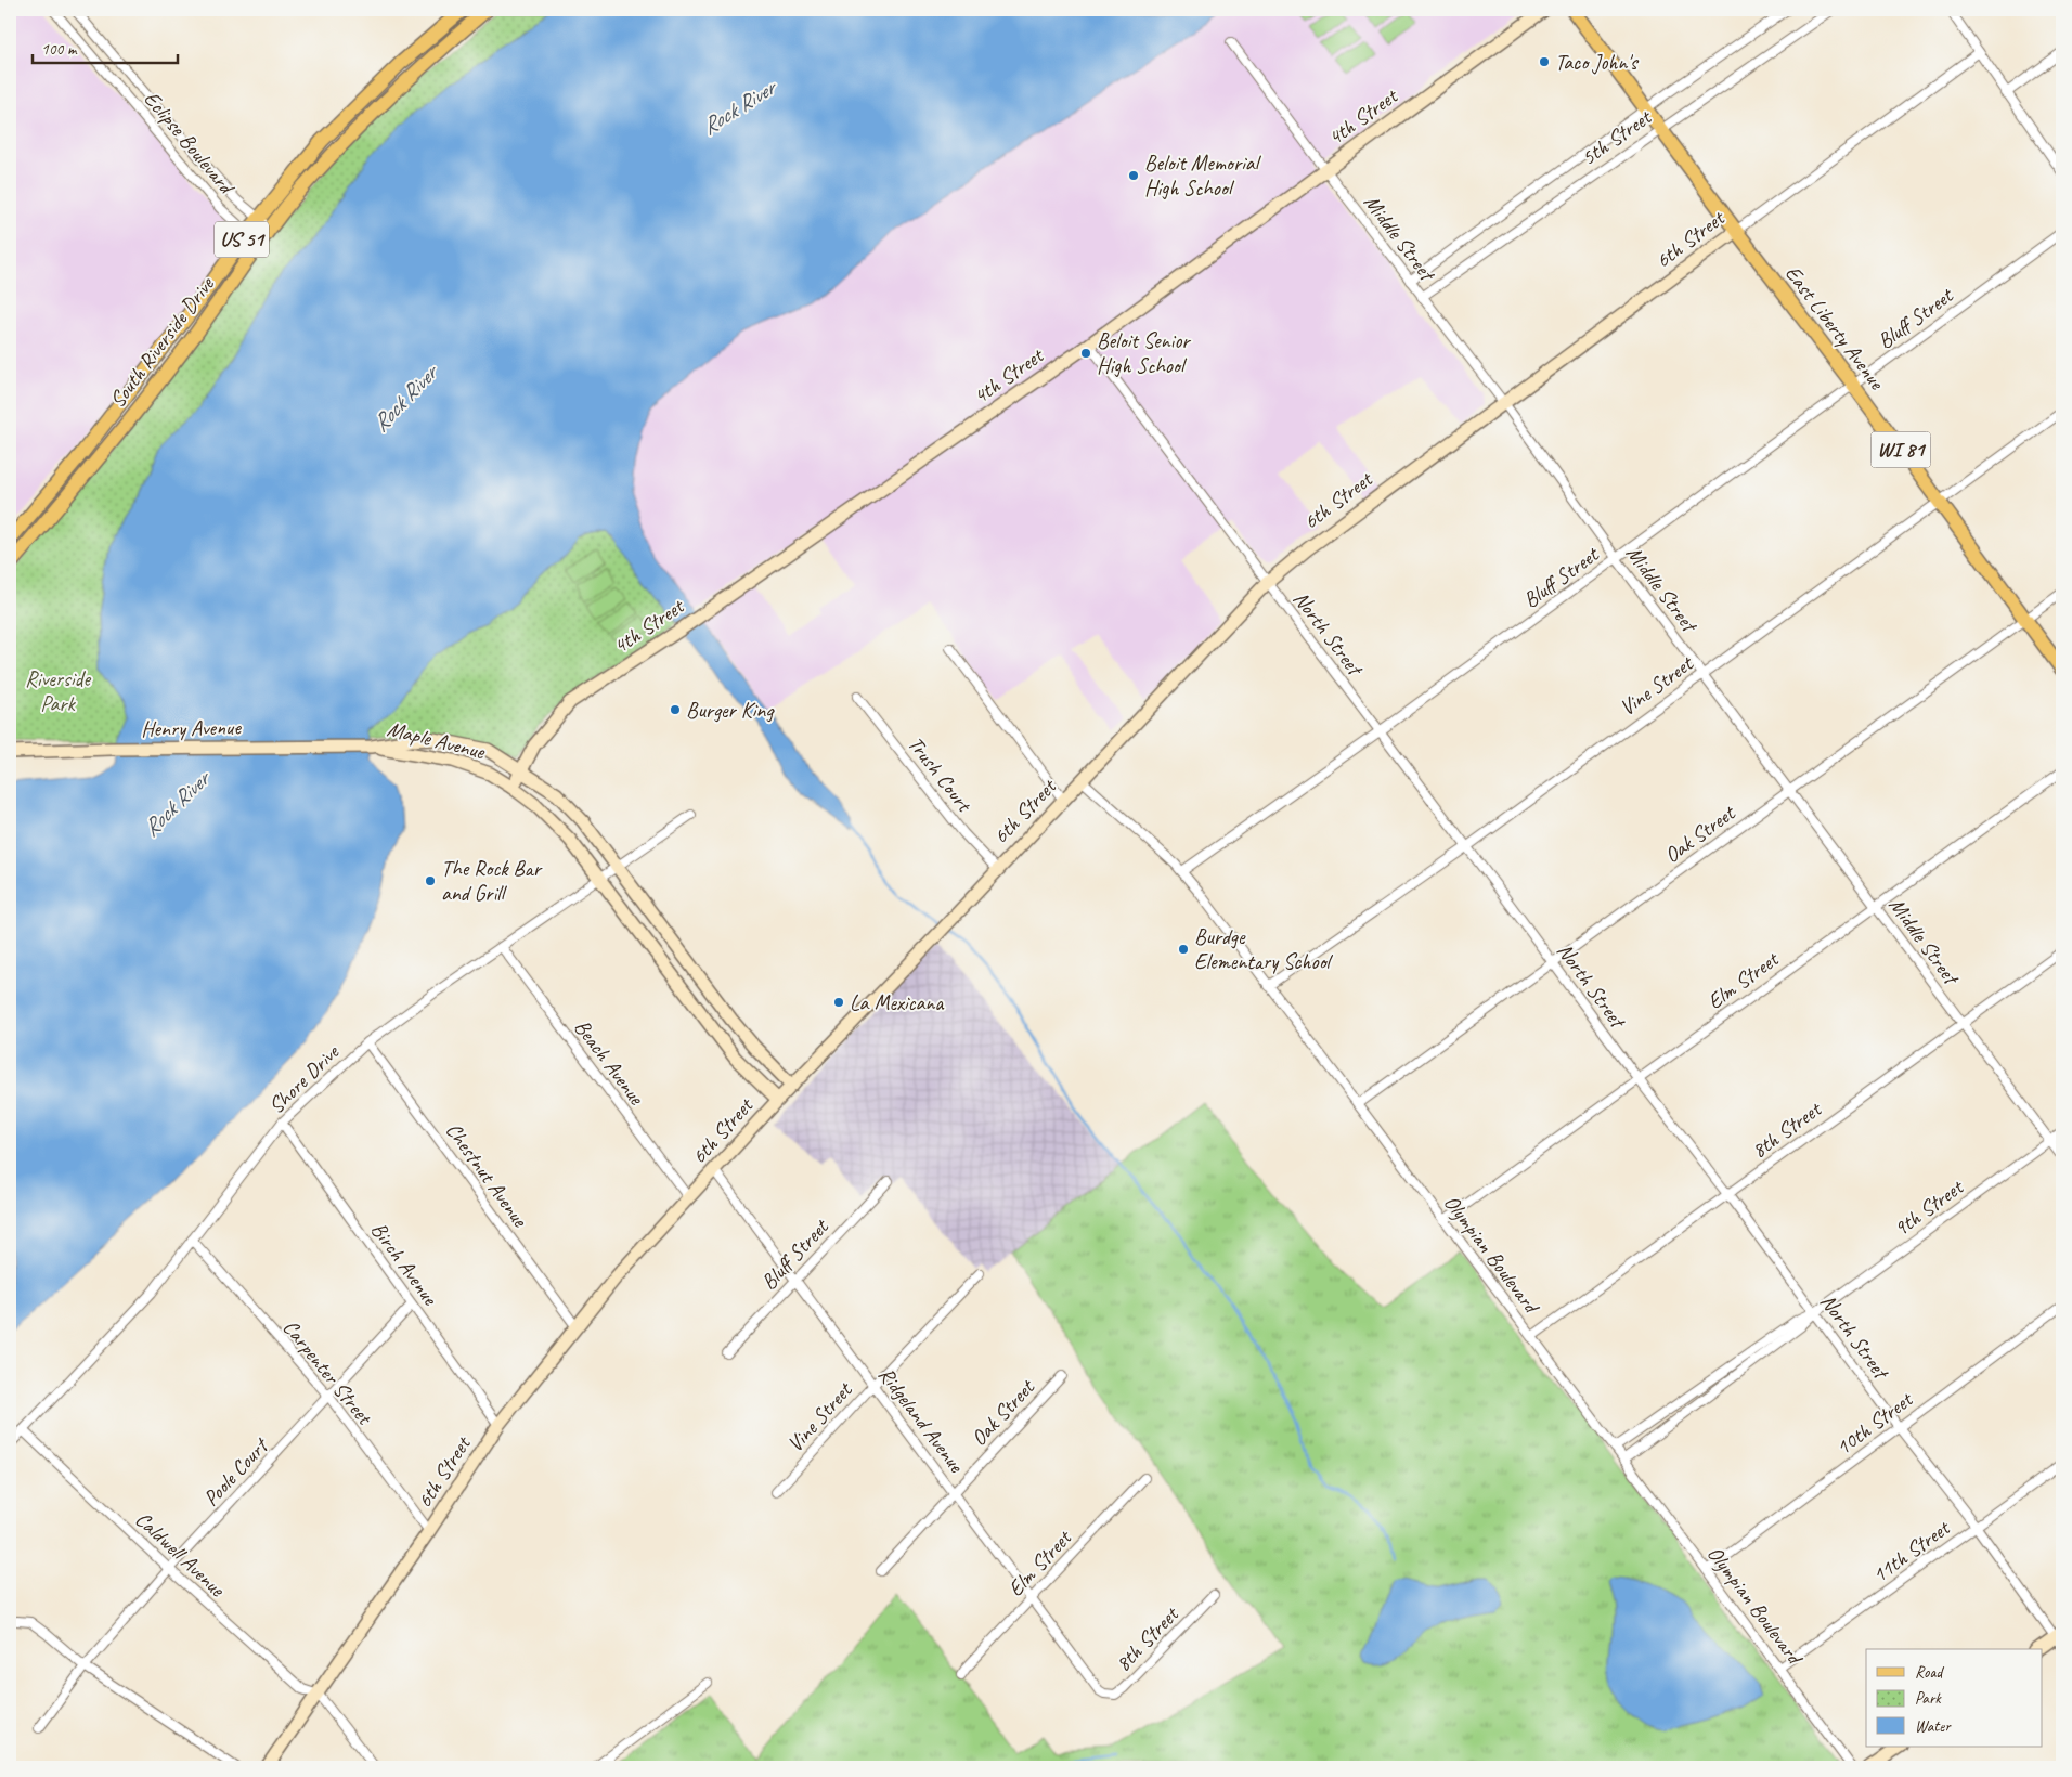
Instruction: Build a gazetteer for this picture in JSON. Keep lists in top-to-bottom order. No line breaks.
{"streets":{"main road":["US 51","East Liberty Avenue","South Riverside Drive","WI 81"],"street":["4th Street","5th Street","Eclipse Boulevard","Middle Street","6th Street","Bluff Street","North Street","Vine Street","Henry Avenue","Maple Avenue","Trush Court","Oak Street","Elm Street","Beach Avenue","Shore Drive","8th Street","Chestnut Avenue","9th Street","Olympian Boulevard","Birch Avenue","Carpenter Street","Ridgeland Avenue","10th Street","Poole Court","11th Street","Caldwell Avenue"]},"crossings":[["4th Street","Middle Street"],["4th Street","North Street"],["4th Street","Maple Avenue"],["5th Street","Middle Street"],["5th Street","East Liberty Avenue"],["Eclipse Boulevard","South Riverside Drive"],["Middle Street","6th Street"],["Middle Street","Bluff Street"],["Middle Street","Vine Street"],["Middle Street","Oak Street"],["Middle Street","Elm Street"],["Middle Street","8th Street"],["Middle Street","9th Street"],["6th Street","East Liberty Avenue"],["6th Street","North Street"],["6th Street","Maple Avenue"],["6th Street","Trush Court"],["6th Street","Beach Avenue"],["6th Street","Chestnut Avenue"],["6th Street","Olympian Boulevard"],["6th Street","Birch Avenue"],["6th Street","Carpenter Street"],["6th Street","Ridgeland Avenue"],["6th Street","Caldwell Avenue"],["Bluff Street","East Liberty Avenue"],["Bluff Street","North Street"],["Bluff Street","Olympian Boulevard"],["Bluff Street","Ridgeland Avenue"],["East Liberty Avenue","Vine Street"],["East Liberty Avenue","Oak Street"],["North Street","Vine Street"],["North Street","Oak Street"],["North Street","Elm Street"],["North Street","8th Street"],["North Street","9th Street"],["North Street","10th Street"],["North Street","11th Street"],["Vine Street","Olympian Boulevard"],["Vine Street","Ridgeland Avenue"],["Henry Avenue","Maple Avenue"],["Maple Avenue","Shore Drive"],["Oak Street","Olympian Boulevard"],["Oak Street","Ridgeland Avenue"],["Elm Street","Olympian Boulevard"],["Elm Street","Ridgeland Avenue"],["Beach Avenue","Shore Drive"],["Shore Drive","Chestnut Avenue"],["Shore Drive","Birch Avenue"],["Shore Drive","Carpenter Street"],["Shore Drive","Caldwell Avenue"],["8th Street","Olympian Boulevard"],["8th Street","Ridgeland Avenue"],["9th Street","Olympian Boulevard"],["Olympian Boulevard","10th Street"],["Olympian Boulevard","11th Street"],["Birch Avenue","Poole Court"],["Carpenter Street","Poole Court"],["Poole Court","Caldwell Avenue"]],"water":["Rock River"],"parks":["Riverside Park"],"places":["Taco John's","Beloit Memorial High School","Beloit Senior High School","Burger King","The Rock Bar and Grill","Burdge Elementary School","La Mexicana"],"legend":["Road","Park","Water"],"scale_bar":"100 m"}
